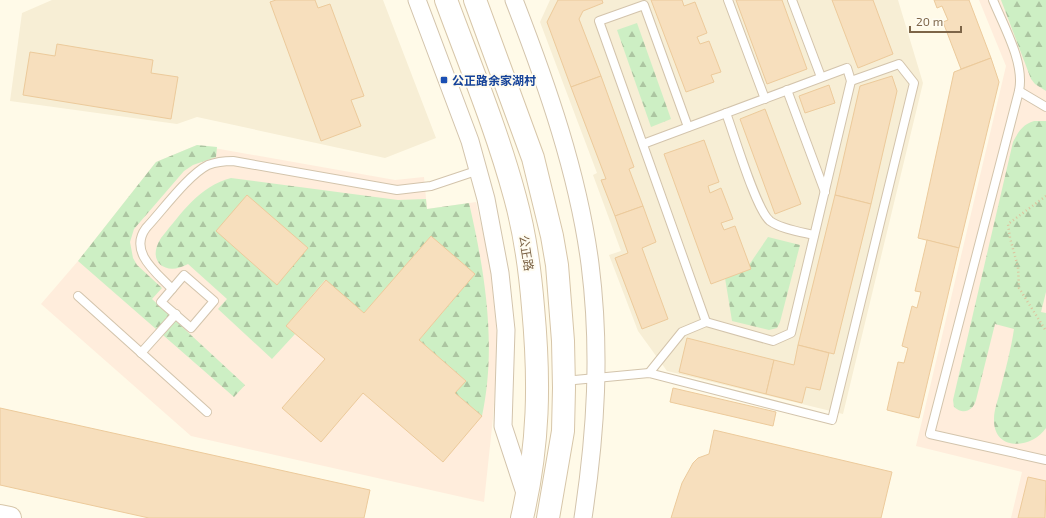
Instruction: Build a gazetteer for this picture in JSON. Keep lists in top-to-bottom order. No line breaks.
{"streets":{"main road":["公正路"]},"places":{"transit":["公正路余家湖村"]},"scale_bar":"20 m"}
